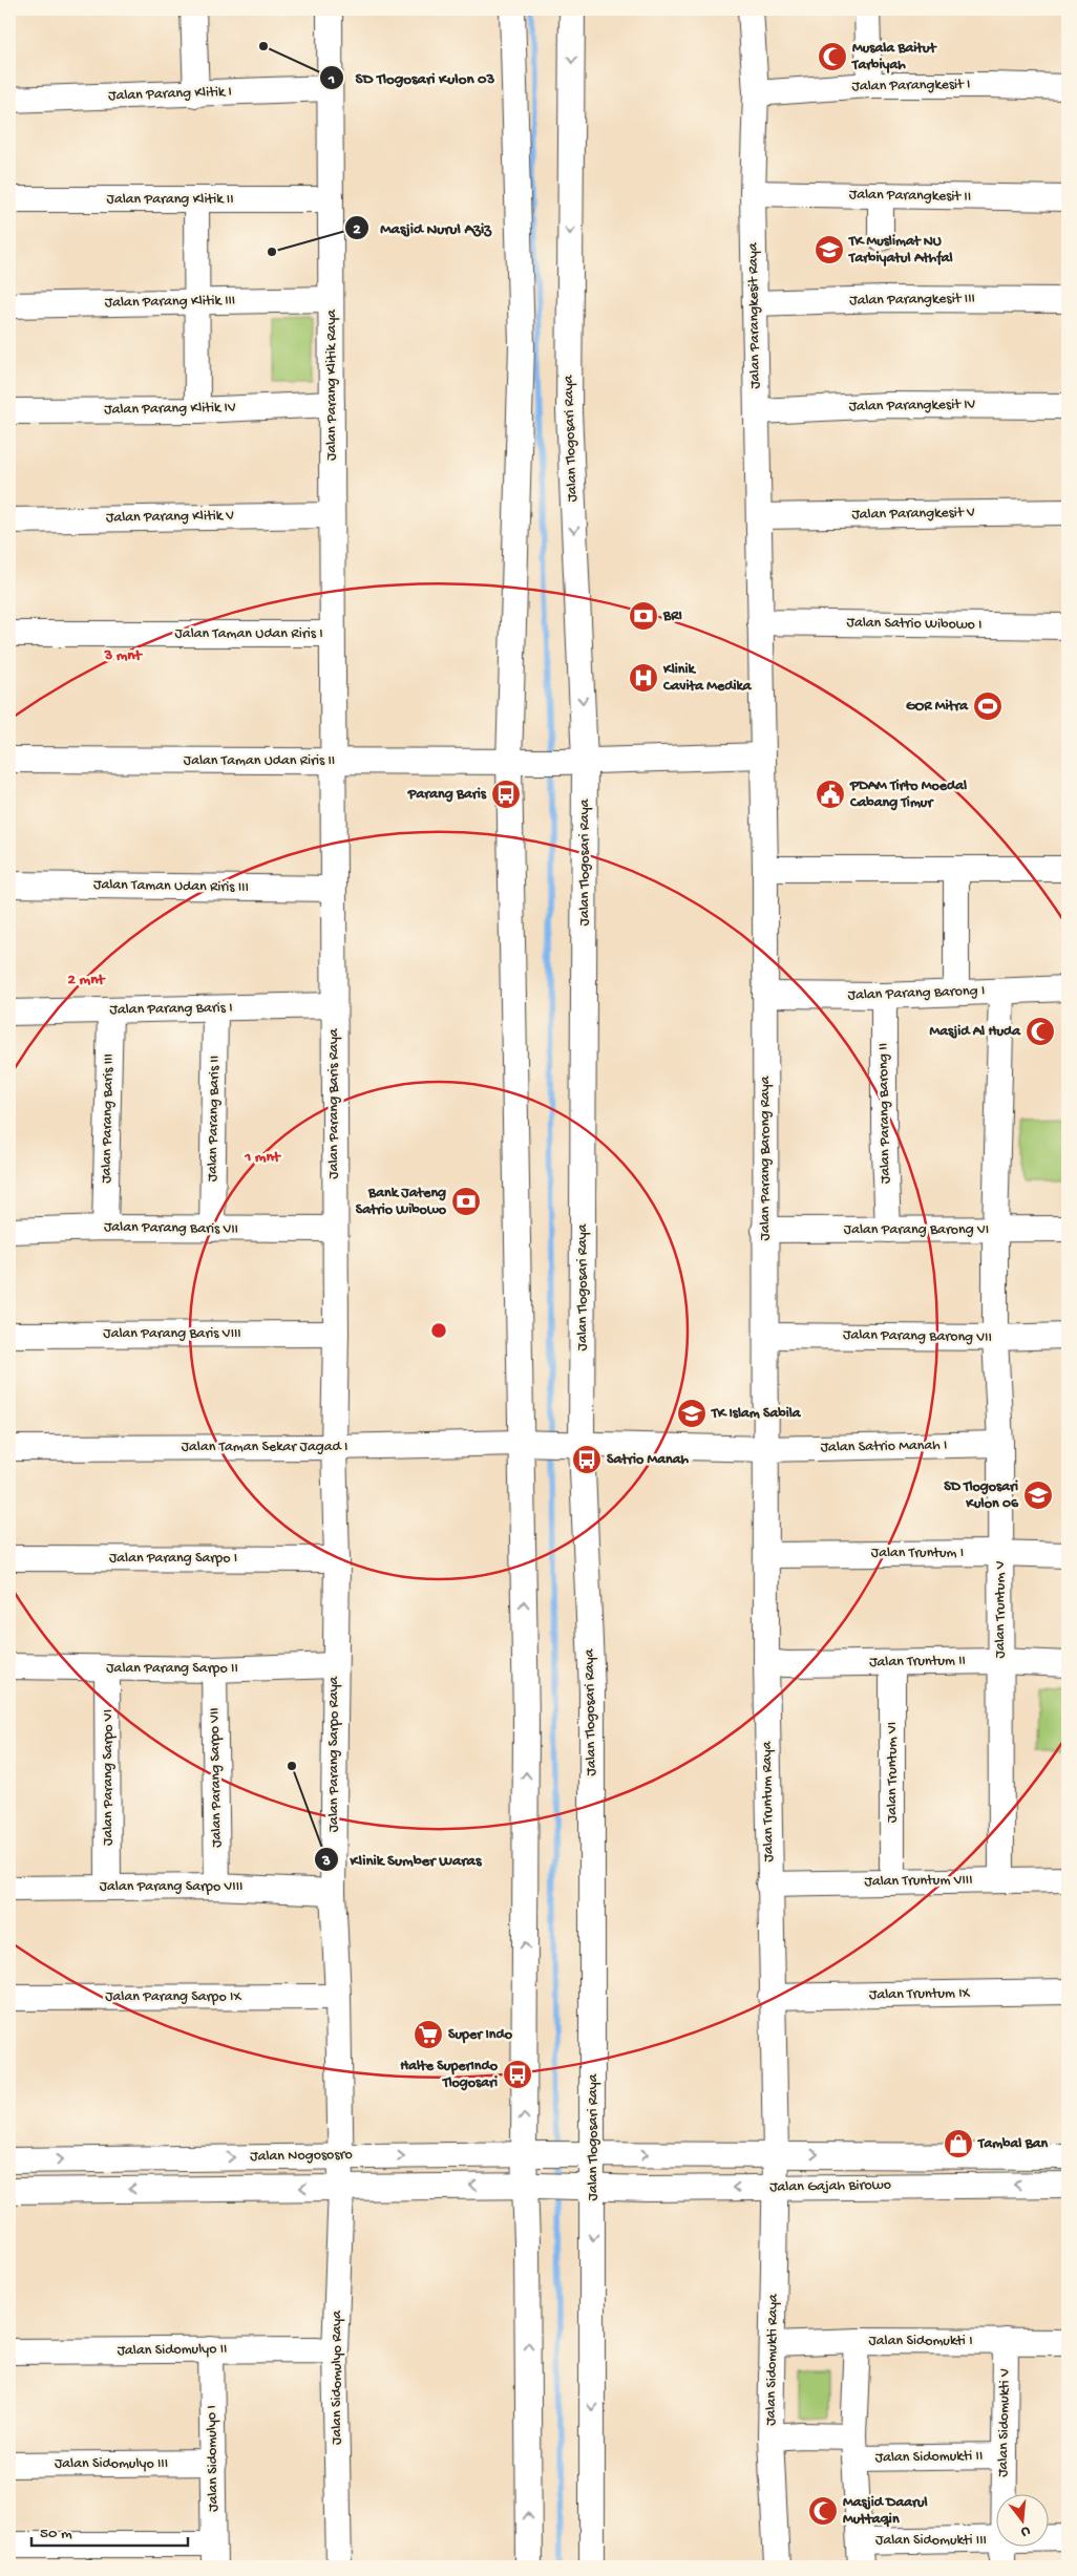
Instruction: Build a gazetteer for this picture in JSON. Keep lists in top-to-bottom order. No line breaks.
{"streets":{"street":["Jalan Parangkesit I","Jalan Parang Klitik I","Jalan Parangkesit II","Jalan Parang Klitik II","Jalan Parangkesit III","Jalan Parang Klitik III","Jalan Parangkesit Raya","Jalan Parang Klitik Raya","Jalan Parangkesit IV","Jalan Parang Klitik IV","Jalan Tlogosari Raya","Jalan Parangkesit V","Jalan Parang Klitik V","Jalan Satrio Wibowo I","Jalan Taman Udan Riris I","Jalan Taman Udan Riris II","Jalan Taman Udan Riris III","Jalan Parang Barong I","Jalan Parang Baris I","Jalan Parang Baris Raya","Jalan Parang Barong II","Jalan Parang Baris III","Jalan Parang Baris II","Jalan Parang Barong Raya","Jalan Parang Baris VII","Jalan Parang Barong VI","Jalan Parang Baris VIII","Jalan Parang Barong VII","Jalan Taman Sekar Jagad I","Jalan Satrio Manah I","Jalan Truntum I","Jalan Parang Sarpo I","Jalan Truntum V","Jalan Truntum II","Jalan Parang Sarpo II","Jalan Parang Sarpo Raya","Jalan Truntum VI","Jalan Parang Sarpo VI","Jalan Parang Sarpo VII","Jalan Truntum Raya","Jalan Truntum VIII","Jalan Parang Sarpo VIII","Jalan Truntum IX","Jalan Parang Sarpo IX","Jalan Nogososro","Jalan Gajah Birowo","Jalan Sidomukti I","Jalan Sidomulyo II","Jalan Sidomukti Raya","Jalan Sidomulyo Raya","Jalan Sidomukti V","Jalan Sidomukti II","Jalan Sidomulyo I","Jalan Sidomulyo III","Jalan Sidomukti III"]},"crossings":[["Jalan Parangkesit I","Jalan Parangkesit Raya"],["Jalan Parang Klitik I","Jalan Parang Klitik Raya"],["Jalan Parangkesit II","Jalan Parangkesit Raya"],["Jalan Parang Klitik II","Jalan Parang Klitik Raya"],["Jalan Parangkesit III","Jalan Parangkesit Raya"],["Jalan Parang Klitik III","Jalan Parang Klitik Raya"],["Jalan Parangkesit Raya","Jalan Parangkesit IV"],["Jalan Parangkesit Raya","Jalan Parangkesit V"],["Jalan Parangkesit Raya","Jalan Satrio Wibowo I"],["Jalan Parangkesit Raya","Jalan Parang Barong Raya"],["Jalan Parang Klitik Raya","Jalan Parang Klitik IV"],["Jalan Parang Klitik Raya","Jalan Parang Klitik V"],["Jalan Parang Klitik Raya","Jalan Taman Udan Riris I"],["Jalan Parang Klitik Raya","Jalan Taman Udan Riris II"],["Jalan Parang Klitik Raya","Jalan Parang Baris Raya"],["Jalan Tlogosari Raya","Jalan Taman Udan Riris II"],["Jalan Tlogosari Raya","Jalan Taman Sekar Jagad I"],["Jalan Tlogosari Raya","Jalan Satrio Manah I"],["Jalan Tlogosari Raya","Jalan Nogososro"],["Jalan Tlogosari Raya","Jalan Gajah Birowo"],["Jalan Satrio Wibowo I","Jalan Parang Barong Raya"],["Jalan Taman Udan Riris II","Jalan Parang Baris Raya"],["Jalan Taman Udan Riris II","Jalan Parang Barong Raya"],["Jalan Taman Udan Riris III","Jalan Parang Baris Raya"],["Jalan Parang Barong I","Jalan Parang Barong II"],["Jalan Parang Barong I","Jalan Parang Barong Raya"],["Jalan Parang Barong I","Jalan Truntum V"],["Jalan Parang Baris I","Jalan Parang Baris Raya"],["Jalan Parang Baris I","Jalan Parang Baris III"],["Jalan Parang Baris I","Jalan Parang Baris II"],["Jalan Parang Baris Raya","Jalan Parang Baris VII"],["Jalan Parang Baris Raya","Jalan Parang Baris VIII"],["Jalan Parang Baris Raya","Jalan Taman Sekar Jagad I"],["Jalan Parang Baris Raya","Jalan Parang Sarpo Raya"],["Jalan Parang Barong II","Jalan Parang Barong VI"],["Jalan Parang Baris III","Jalan Parang Baris VII"],["Jalan Parang Baris II","Jalan Parang Baris VII"],["Jalan Parang Barong Raya","Jalan Parang Barong VI"],["Jalan Parang Barong Raya","Jalan Parang Barong VII"],["Jalan Parang Barong Raya","Jalan Satrio Manah I"],["Jalan Parang Barong Raya","Jalan Truntum Raya"],["Jalan Parang Barong VI","Jalan Truntum V"],["Jalan Parang Barong VII","Jalan Truntum V"],["Jalan Taman Sekar Jagad I","Jalan Satrio Manah I"],["Jalan Taman Sekar Jagad I","Jalan Parang Sarpo Raya"],["Jalan Satrio Manah I","Jalan Truntum V"],["Jalan Satrio Manah I","Jalan Truntum Raya"],["Jalan Truntum I","Jalan Truntum V"],["Jalan Truntum I","Jalan Truntum Raya"],["Jalan Parang Sarpo I","Jalan Parang Sarpo Raya"],["Jalan Truntum V","Jalan Truntum II"],["Jalan Truntum V","Jalan Truntum VIII"],["Jalan Truntum II","Jalan Truntum VI"],["Jalan Truntum II","Jalan Truntum Raya"],["Jalan Parang Sarpo II","Jalan Parang Sarpo Raya"],["Jalan Parang Sarpo II","Jalan Parang Sarpo VI"],["Jalan Parang Sarpo II","Jalan Parang Sarpo VII"],["Jalan Parang Sarpo Raya","Jalan Parang Sarpo VIII"],["Jalan Parang Sarpo Raya","Jalan Parang Sarpo IX"],["Jalan Parang Sarpo Raya","Jalan Nogososro"],["Jalan Parang Sarpo Raya","Jalan Sidomulyo Raya"],["Jalan Truntum VI","Jalan Truntum VIII"],["Jalan Parang Sarpo VI","Jalan Parang Sarpo VIII"],["Jalan Parang Sarpo VII","Jalan Parang Sarpo VIII"],["Jalan Truntum Raya","Jalan Truntum VIII"],["Jalan Truntum Raya","Jalan Truntum IX"],["Jalan Truntum Raya","Jalan Sidomukti Raya"],["Jalan Gajah Birowo","Jalan Sidomukti Raya"],["Jalan Sidomukti I","Jalan Sidomukti Raya"],["Jalan Sidomukti I","Jalan Sidomukti V"],["Jalan Sidomulyo II","Jalan Sidomulyo Raya"],["Jalan Sidomulyo II","Jalan Sidomulyo I"],["Jalan Sidomukti Raya","Jalan Sidomukti II"],["Jalan Sidomukti V","Jalan Sidomukti II"],["Jalan Sidomulyo I","Jalan Sidomulyo III"]],"places":{"other":["SD Tlogosari Kulon 03","Masjid Nurul Aziz","Klinik Sumber Waras"],"mosque":["Musala Baitut Tarbiyah","Masjid Al Huda","Masjid Daarul Muttaqin"],"school or university":["TK Muslimat NU Tarbiyatul Athfal","TK Islam Sabila","SD Tlogosari Kulon 06"],"bank":["BRI","Bank Jateng Satrio Wibowo"],"hospital":["Klinik Cavita Medika"],"sports":["GOR Mitra"],"bus stop":["Parang Baris","Satrio Manah","Halte SuperIndo Tlogosari"],"public building":["PDAM Tirto Moedal Cabang Timur"],"supermarket":["Super Indo"],"shop":["Tambal Ban"]},"scale_bar":"50 m","north":"bottom","rings":["3 mnt","2 mnt","1 mnt"]}
